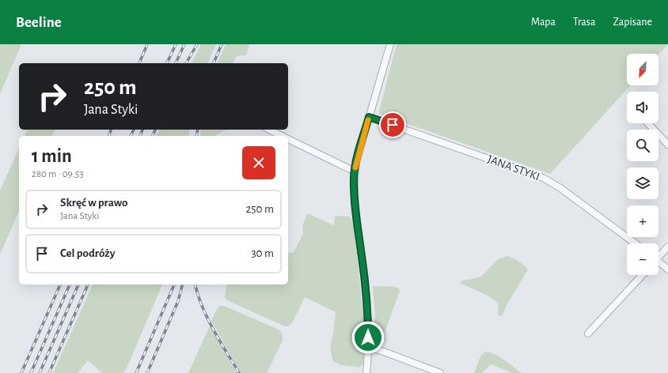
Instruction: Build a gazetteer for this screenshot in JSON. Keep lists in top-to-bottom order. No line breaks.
{"streets":{"street":["JANA STYKI"]},"north":"bottom left","page":{"header":"Beeline","nav":["Mapa","Trasa","Zapisane"],"map_buttons":["+","−"],"turn":["250 m","Jana Styki"],"heading":["1 min","280 m · 09:53"],"list":[{"name":"Skręć w prawo","note":"Jana Styki","value":"250 m"},{"name":"Cel podróży","value":"30 m"}]}}
